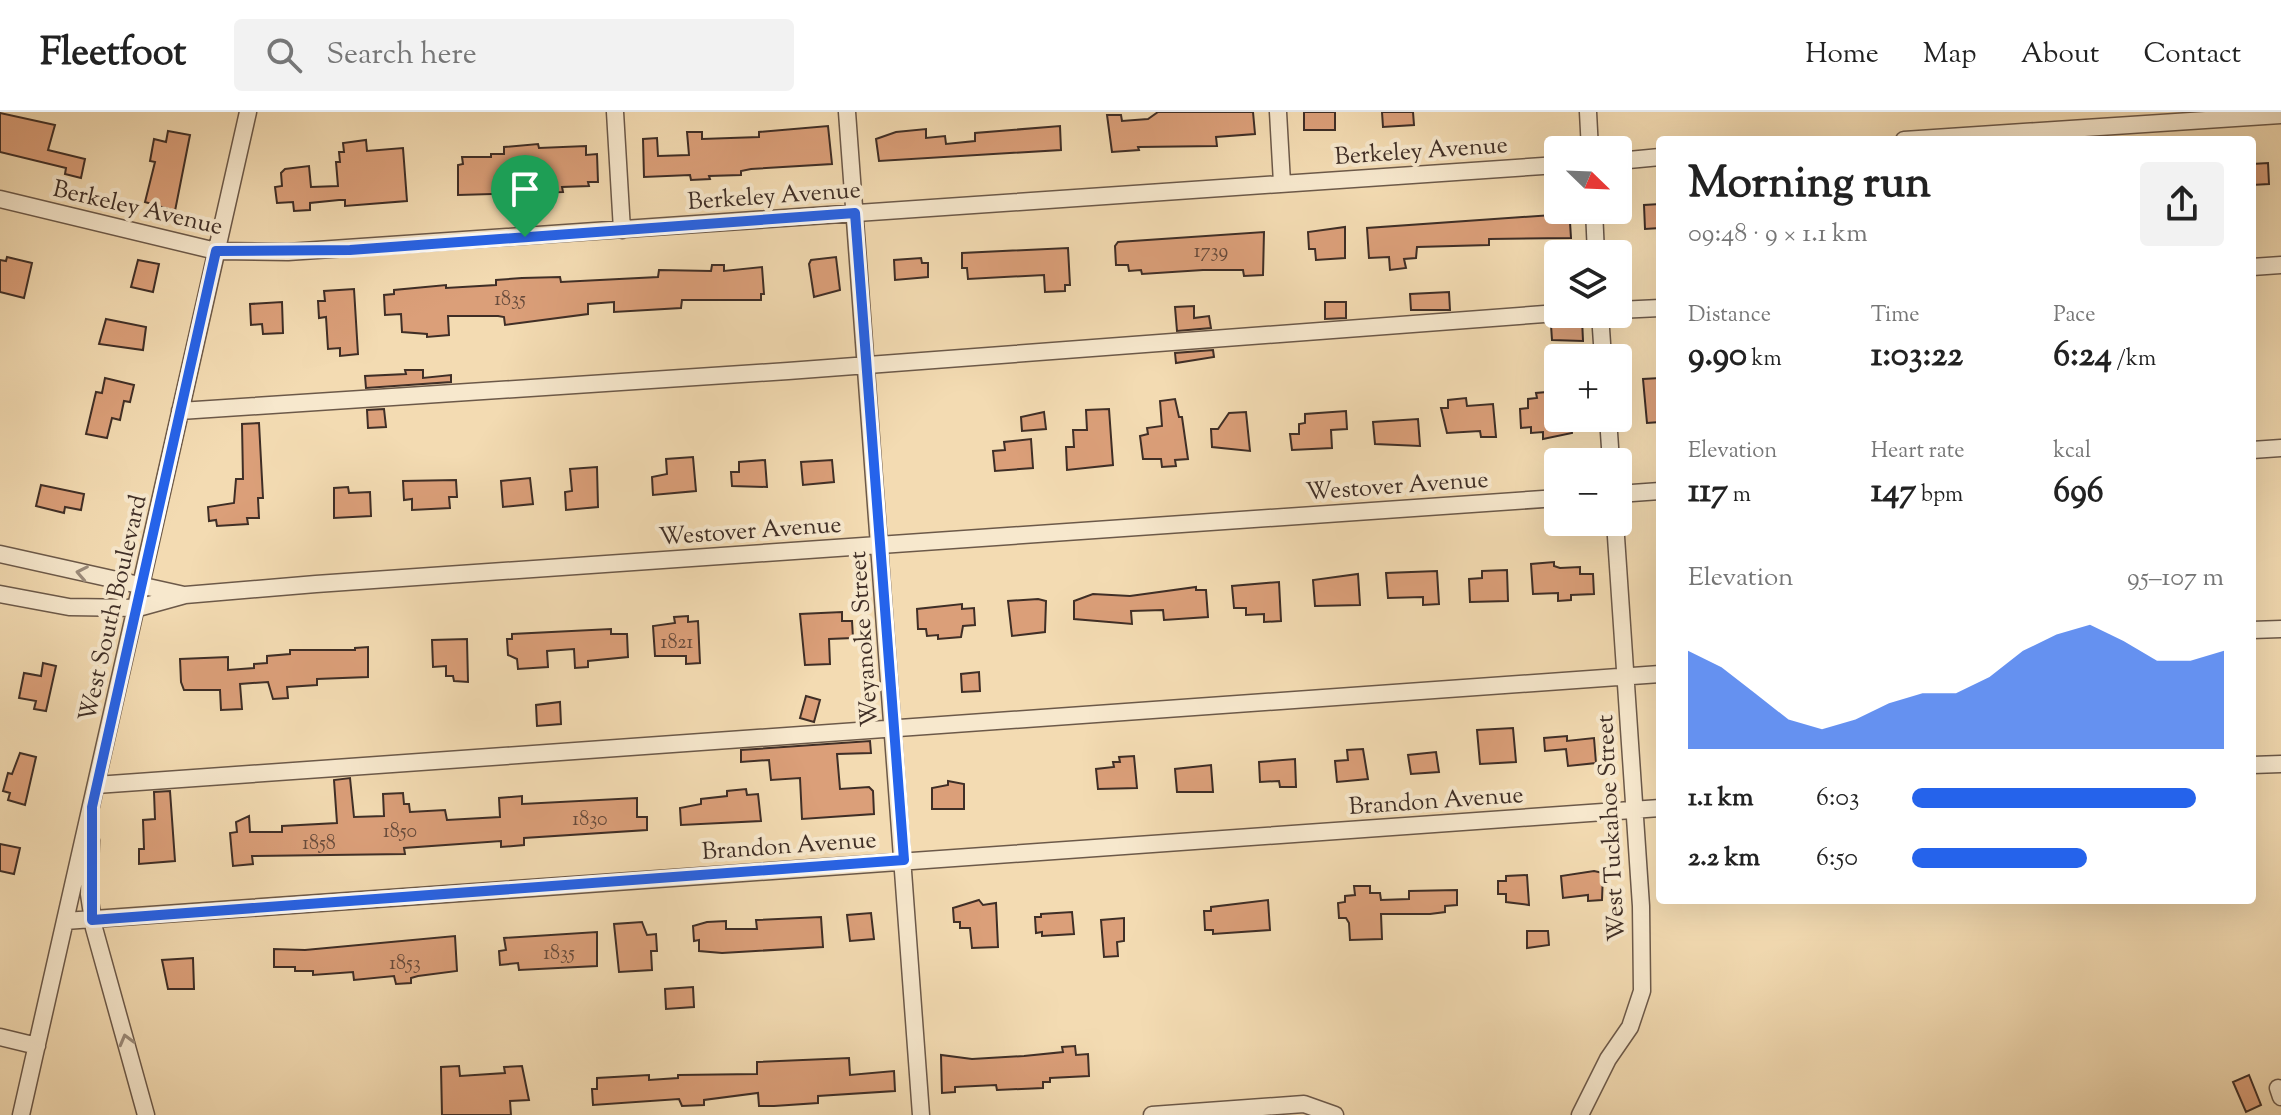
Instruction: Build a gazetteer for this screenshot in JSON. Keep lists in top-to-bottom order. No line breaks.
{"streets":{"street":["Berkeley Avenue","Westover Avenue","West South Boulevard","Weyanoke Street","Brandon Avenue","West Tuckahoe Street"]},"crossings":[["Berkeley Avenue","West South Boulevard"],["Berkeley Avenue","Weyanoke Street"],["Westover Avenue","West South Boulevard"],["Westover Avenue","Weyanoke Street"],["West South Boulevard","Brandon Avenue"],["Weyanoke Street","Brandon Avenue"],["Brandon Avenue","West Tuckahoe Street"]],"house_numbers":["1739","1835","1821","1830","1850","1858","1835","1853"],"north":"bottom right","page":{"header":"Fleetfoot","search":"Search here","nav":["Home","Map","About","Contact"],"map_buttons":["+","−"],"heading":["Morning run","09:48 · 9 × 1.1 km"],"stats":[["Distance","9.90 km"],["Time","1:03:22"],["Pace","6:24 /km"],["Elevation","117 m"],["Heart rate","147 bpm"],["kcal","696"]],"chart":["Elevation","95–107 m"],"list":[{"name":"1.1 km","note":"6:03"},{"name":"2.2 km","note":"6:50"}]}}
